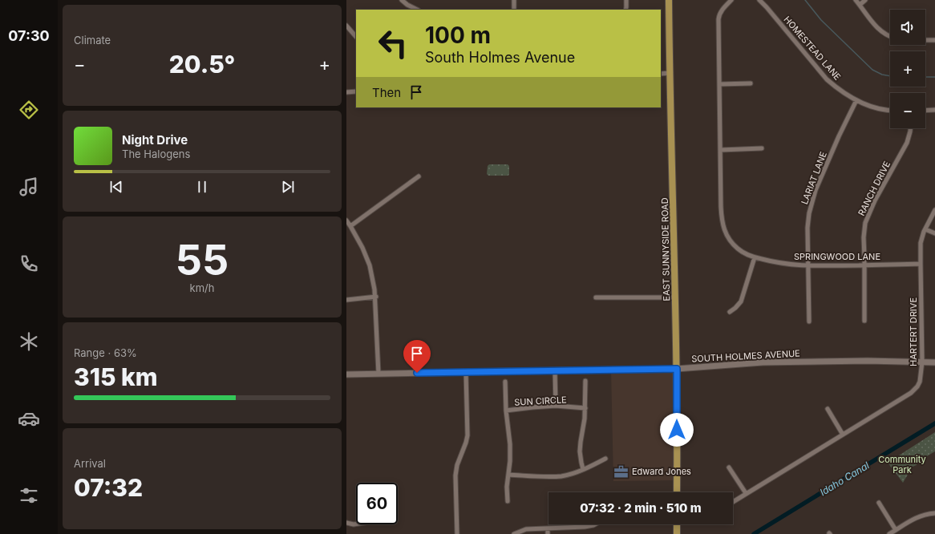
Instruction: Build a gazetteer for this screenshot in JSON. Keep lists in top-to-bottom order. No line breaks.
{"streets":{"main road":["EAST SUNNYSIDE ROAD"],"street":["HOMESTEAD LANE","LARIAT LANE","RANCH DRIVE","SPRINGWOOD LANE","HARTERT DRIVE","SOUTH HOLMES AVENUE","SUN CIRCLE"]},"crossings":[["HOMESTEAD LANE","LARIAT LANE"],["LARIAT LANE","SPRINGWOOD LANE"],["RANCH DRIVE","SPRINGWOOD LANE"],["EAST SUNNYSIDE ROAD","SOUTH HOLMES AVENUE"],["SPRINGWOOD LANE","HARTERT DRIVE"],["HARTERT DRIVE","SOUTH HOLMES AVENUE"]],"water":["Idaho Canal"],"parks":["Community Park"],"places":{"office":["Edward Jones"]},"page":{"tabs":"07:30","tile":["Climate",["55","km/h"],["Range · 63%","315 km"],["Arrival","07:32"]],"map_buttons":["+","−"],"turn":["100 m","South Holmes Avenue"],"heat":["−","20.5°","+"],"then":"Then","song":["Night Drive","The Halogens"],"limit":"60","trip":"07:32 · 2 min · 510 m"}}
